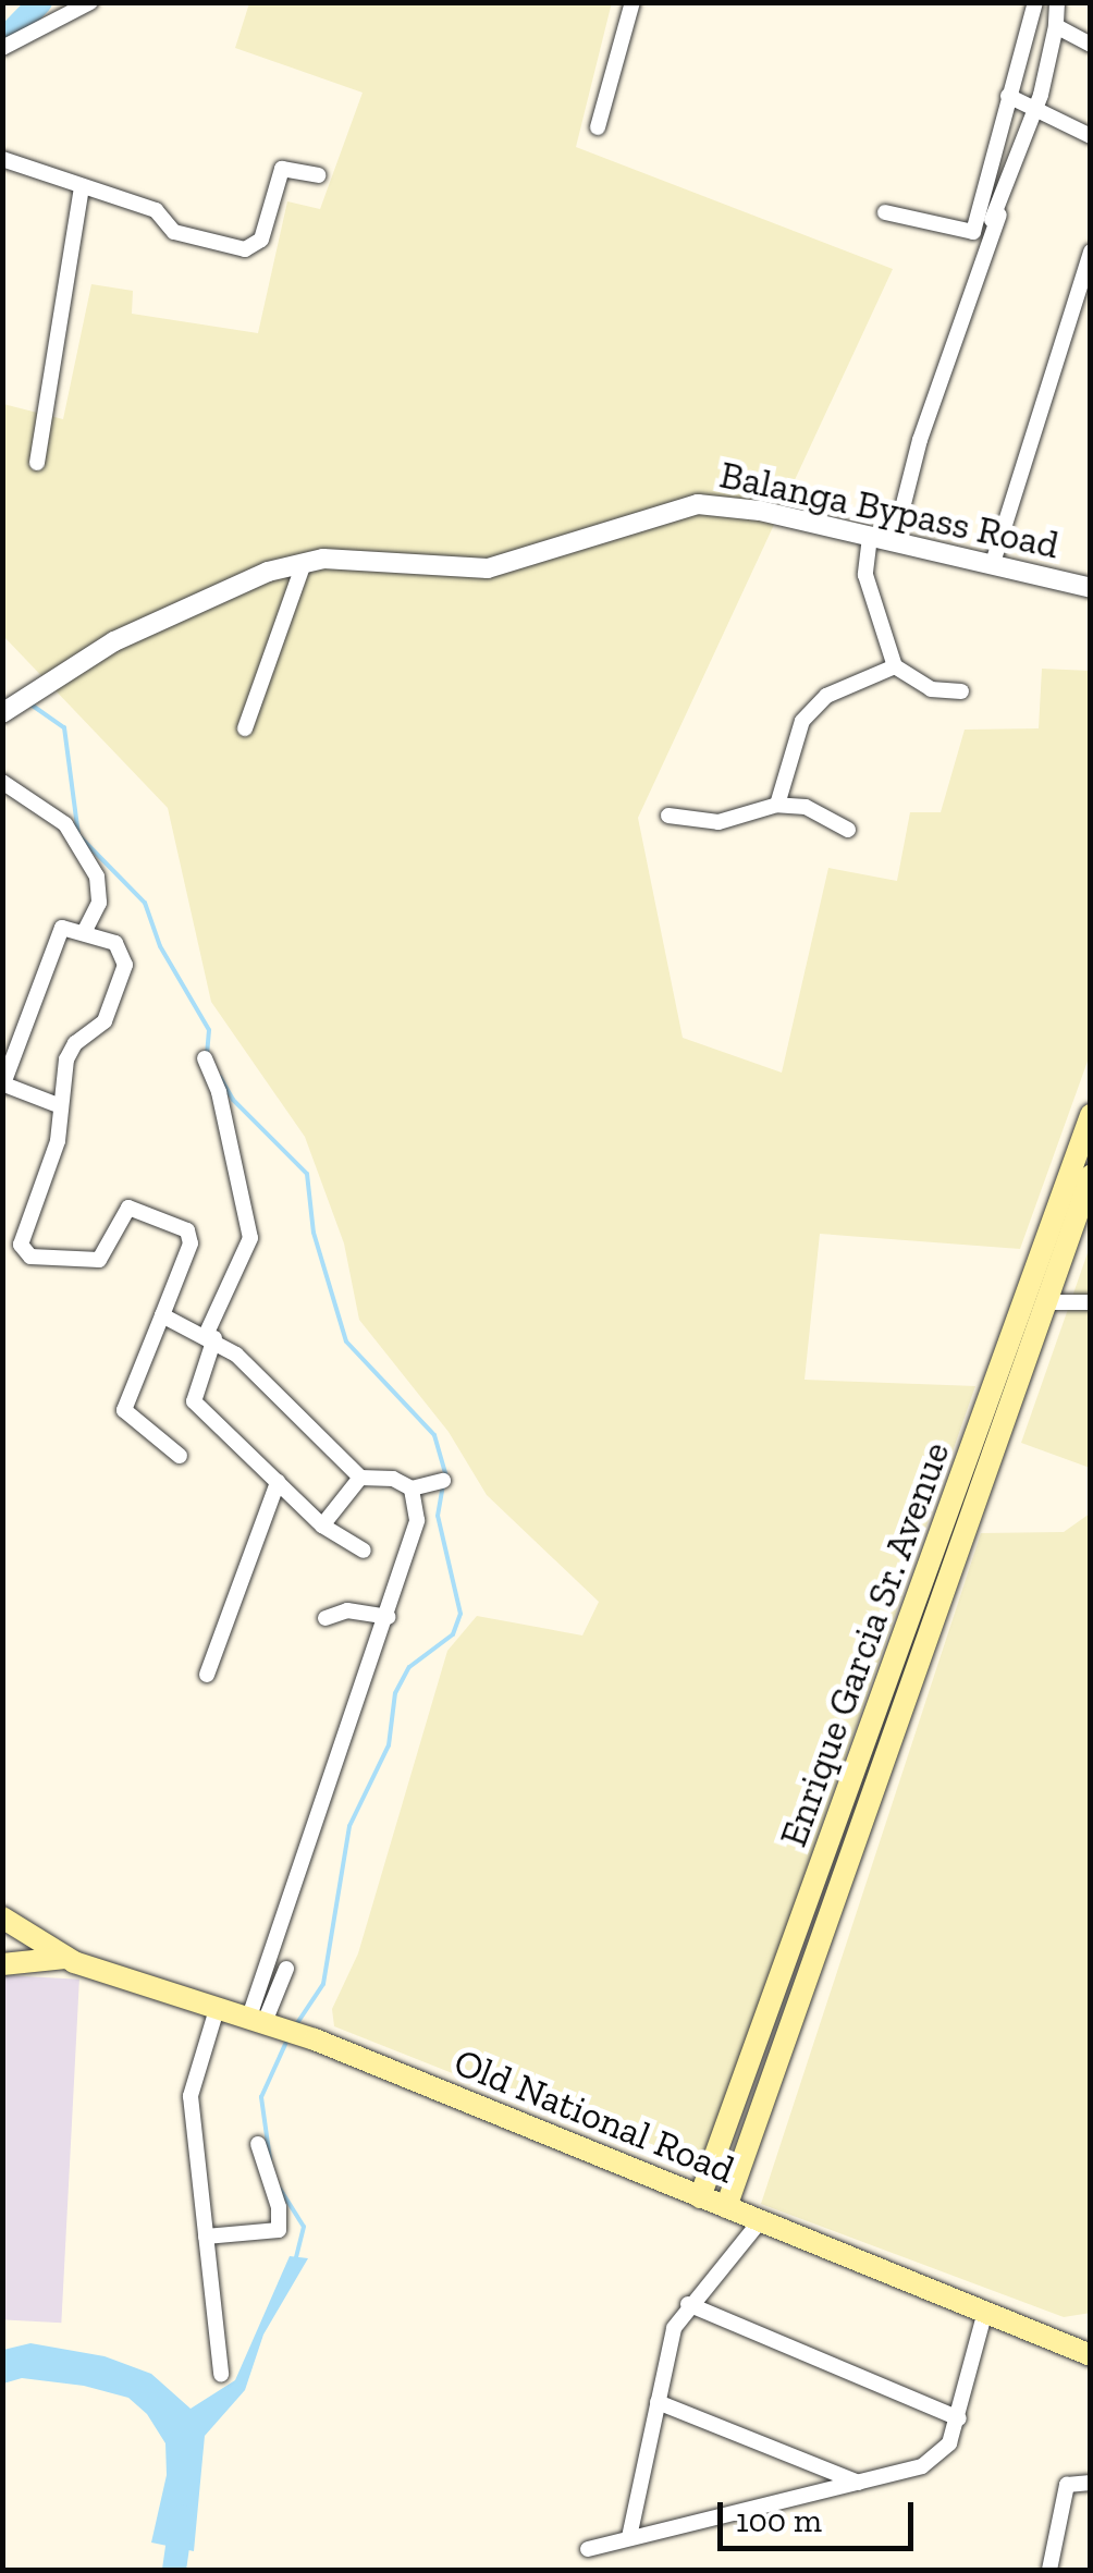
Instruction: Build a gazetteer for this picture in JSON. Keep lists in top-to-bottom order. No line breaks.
{"streets":{"main road":["Enrique Garcia Sr. Avenue","Old National Road"],"street":["Balanga Bypass Road"]},"crossings":[["Enrique Garcia Sr. Avenue","Old National Road"]],"scale_bar":"100 m"}
